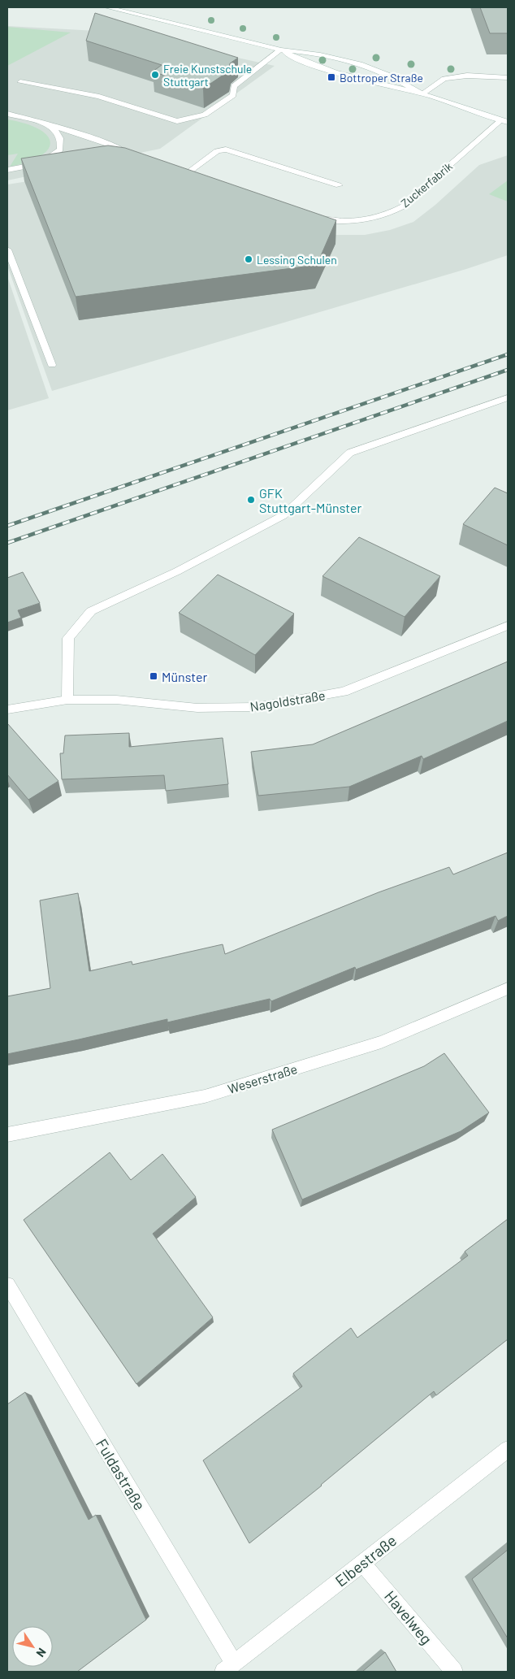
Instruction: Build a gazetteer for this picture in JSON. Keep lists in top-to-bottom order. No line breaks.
{"streets":{"street":["Zuckerfabrik","Nagoldstraße","Weserstraße","Fuldastraße","Elbestraße","Havelweg"]},"crossings":[["Fuldastraße","Elbestraße"],["Elbestraße","Havelweg"]],"places":{"other":["Freie Kunstschule Stuttgart","Lessing Schulen","GFK Stuttgart-Münster"],"transit":["Bottroper Straße","Münster"]},"north":"bottom right"}
